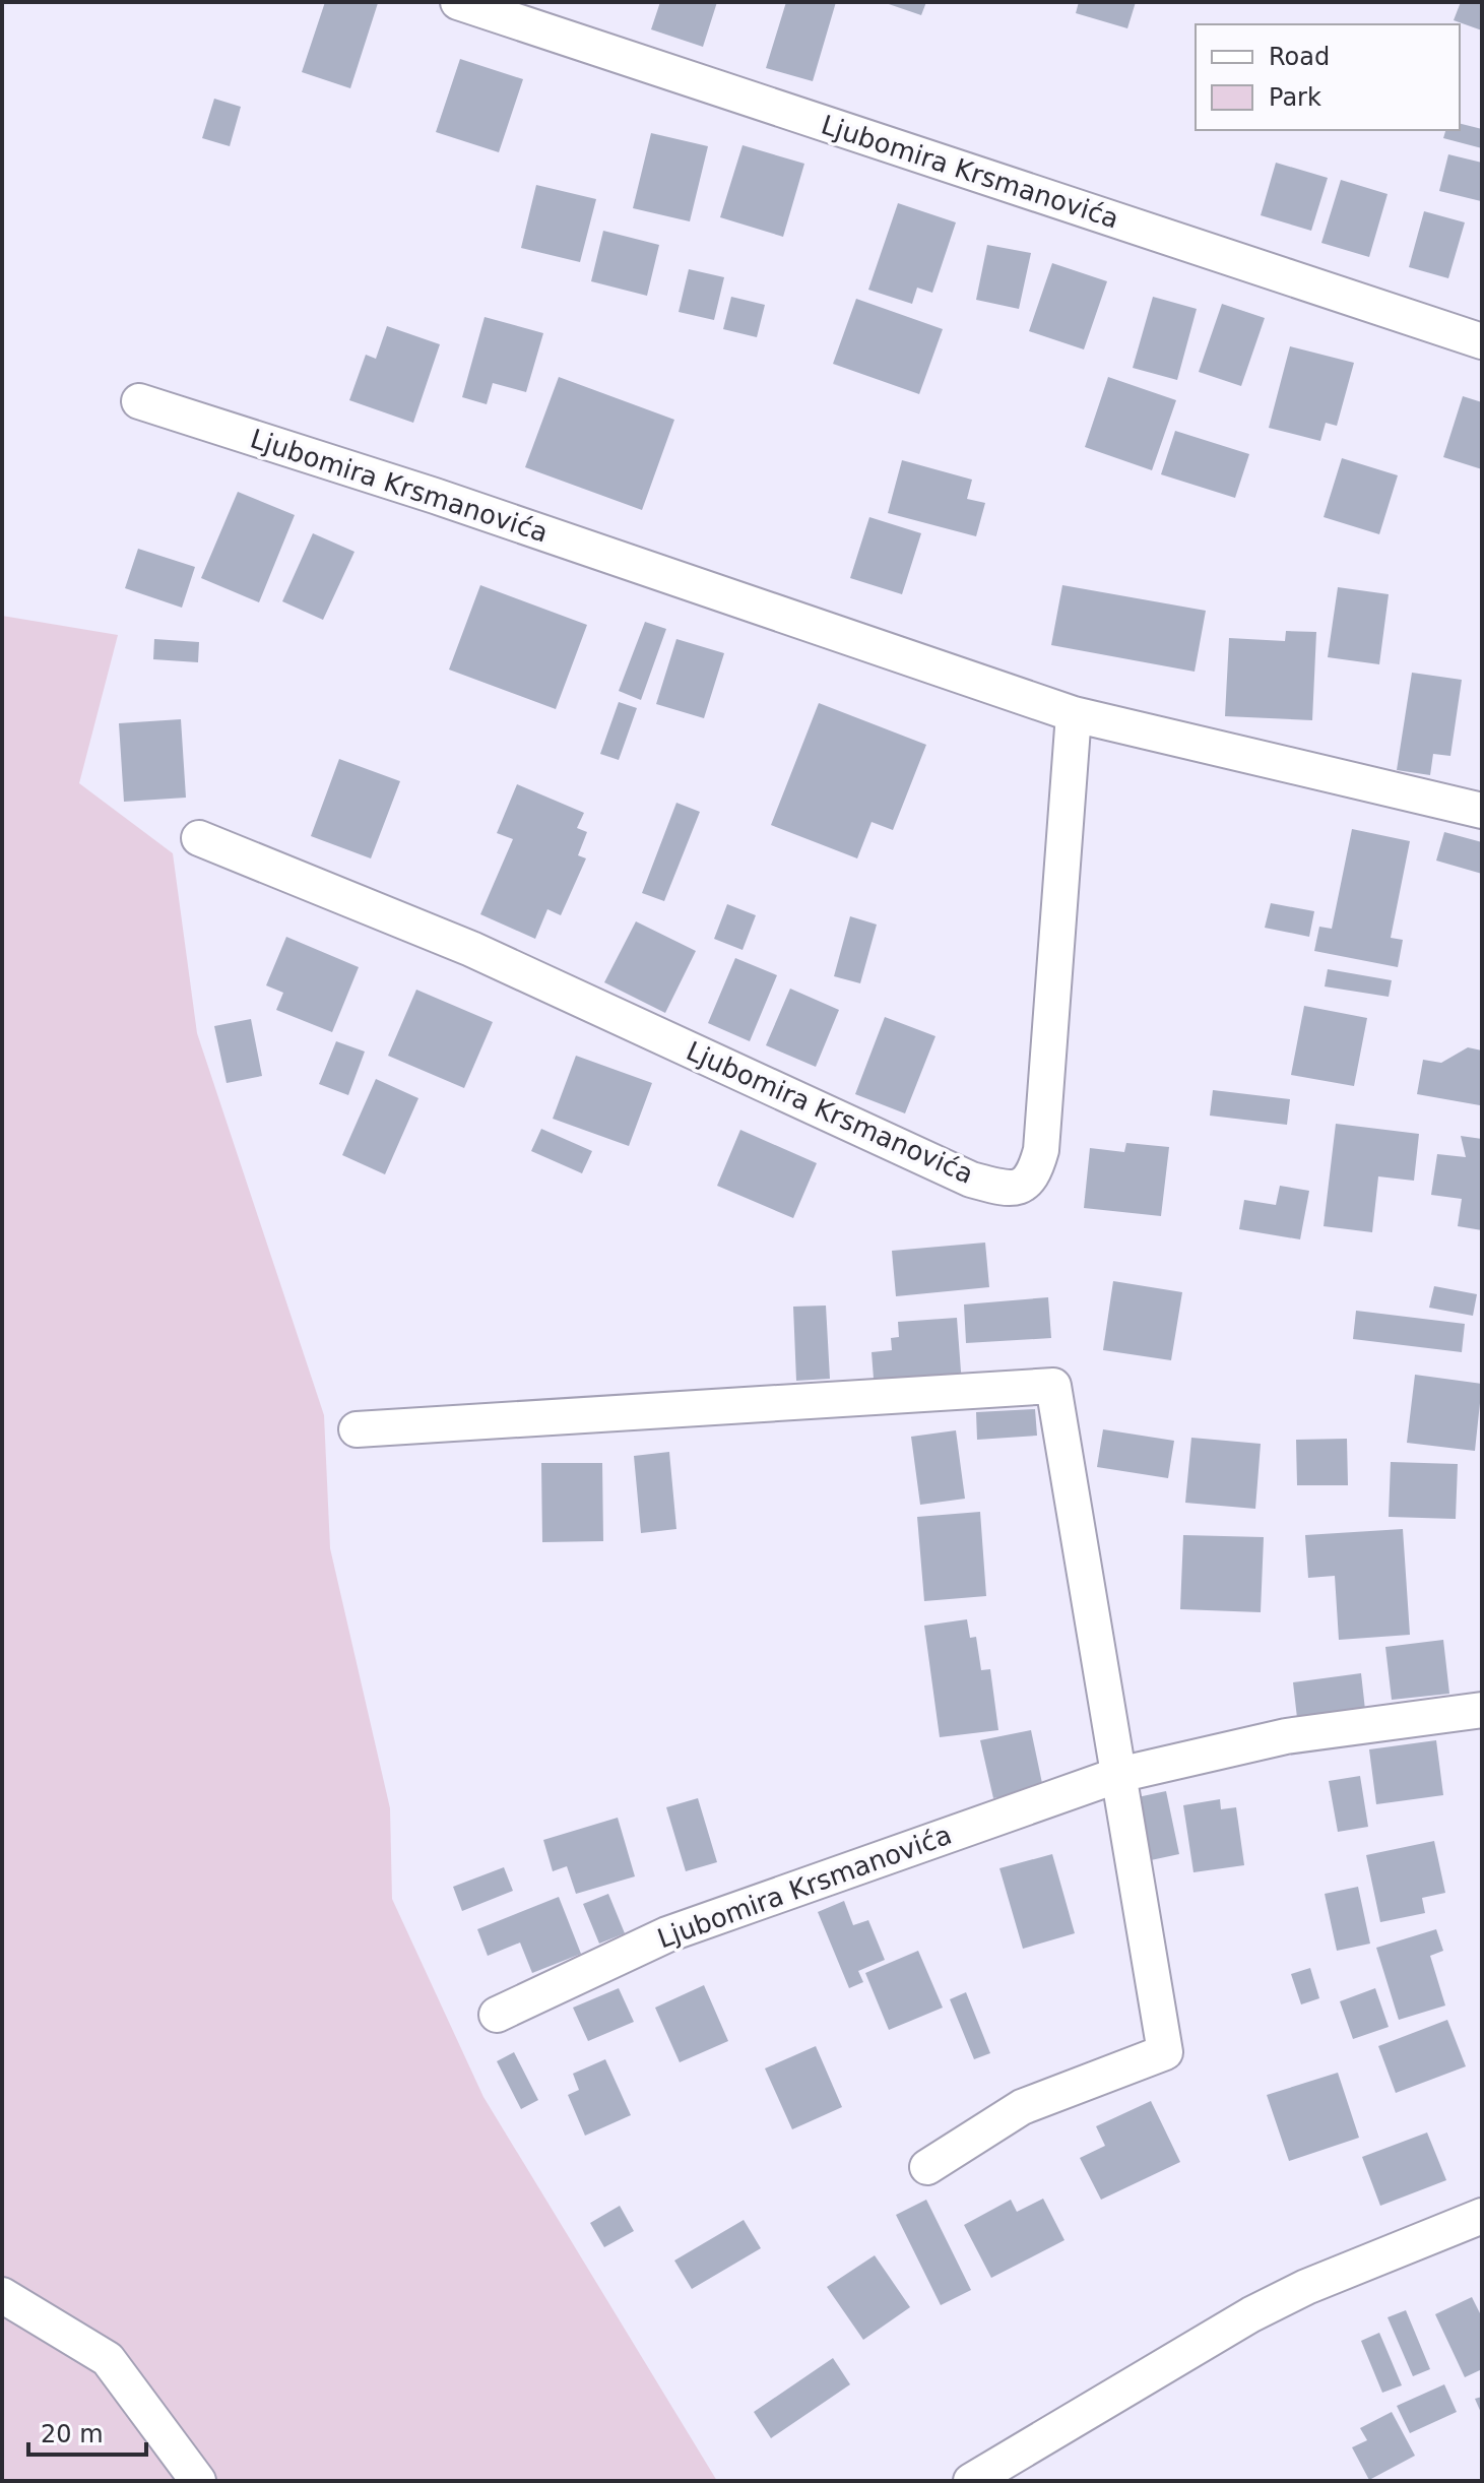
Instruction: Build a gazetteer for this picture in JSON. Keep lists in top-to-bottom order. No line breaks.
{"streets":{"street":["Ljubomira Krsmanovića"]},"legend":["Road","Park"],"scale_bar":"20 m"}
